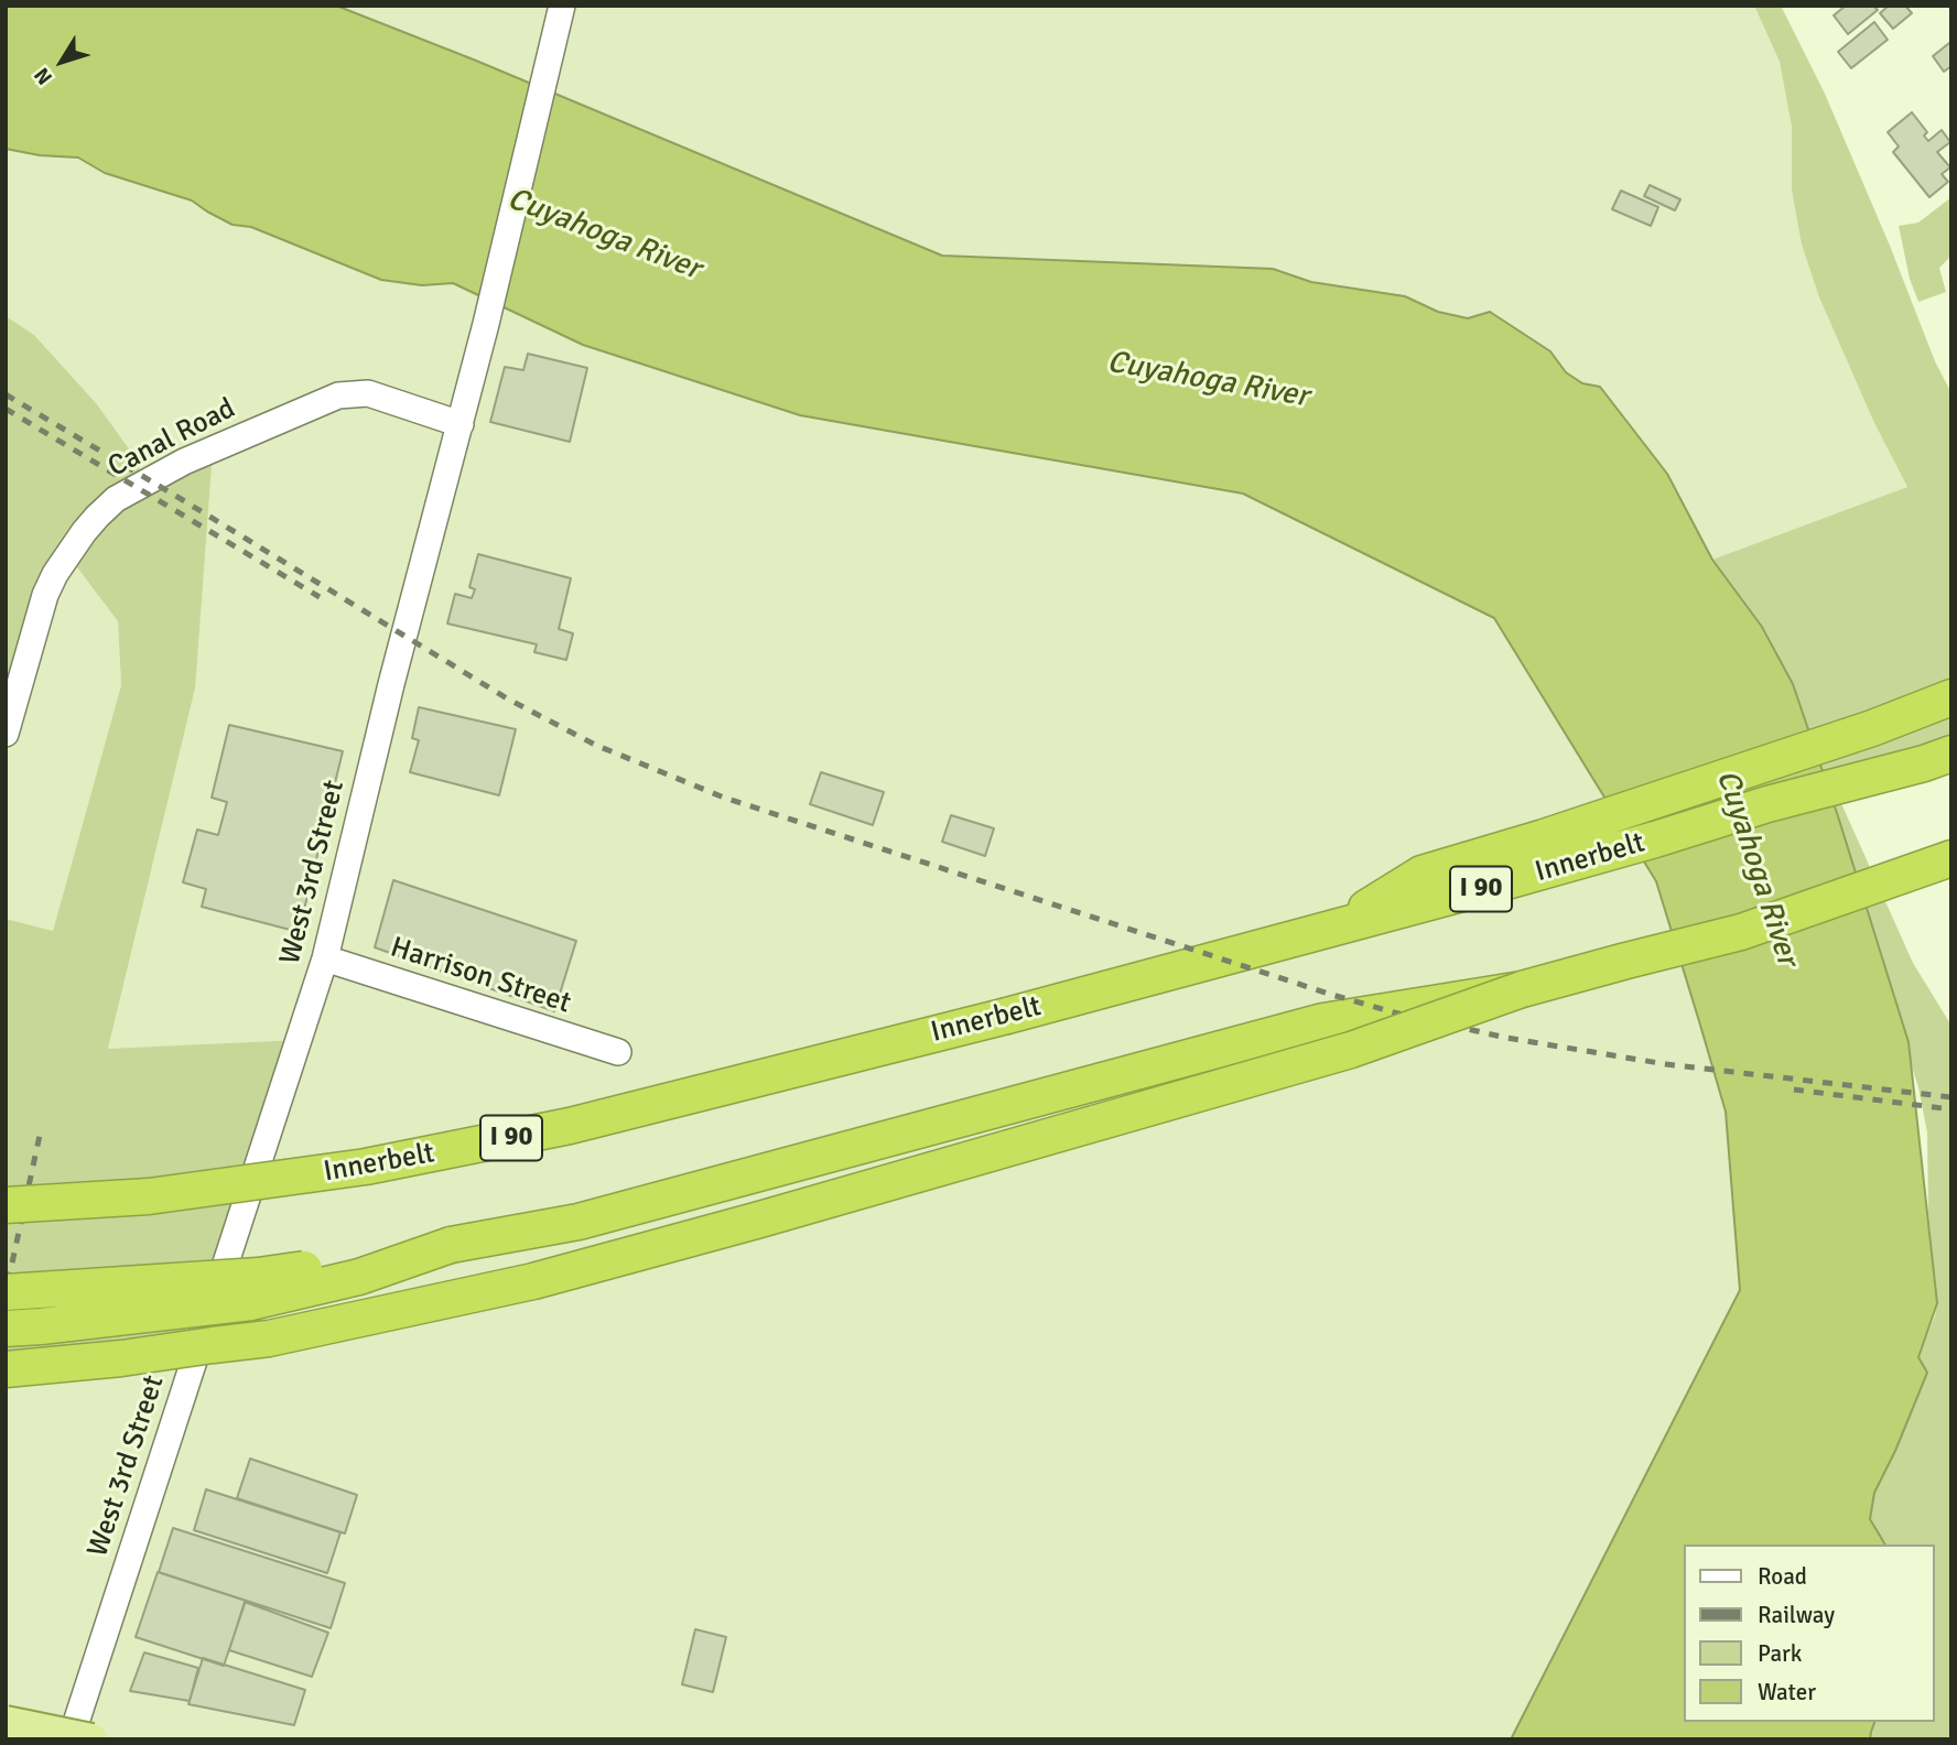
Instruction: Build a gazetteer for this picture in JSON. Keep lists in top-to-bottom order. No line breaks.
{"streets":{"highway":["Innerbelt","I 90"],"street":["Canal Road","West 3rd Street","Harrison Street"]},"crossings":[["Canal Road","West 3rd Street"],["West 3rd Street","Harrison Street"]],"water":["Cuyahoga River"],"legend":["Road","Railway","Park","Water"],"north":"bottom left"}
